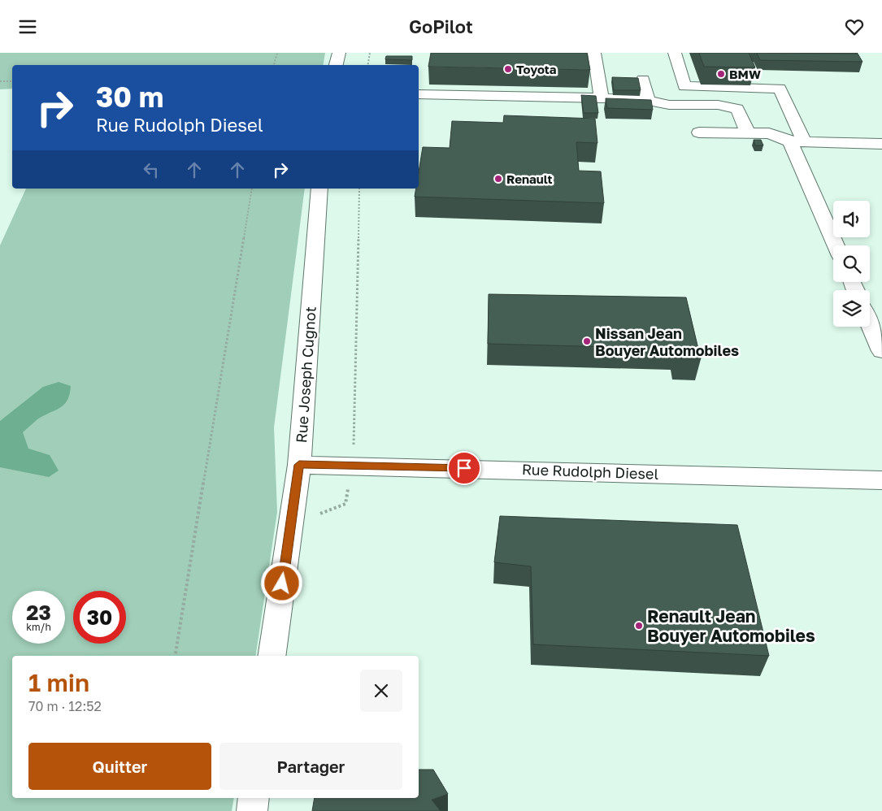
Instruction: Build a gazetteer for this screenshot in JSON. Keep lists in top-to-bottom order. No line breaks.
{"streets":{"street":["Rue Joseph Cugnot","Rue Rudolph Diesel"]},"crossings":[["Rue Joseph Cugnot","Rue Rudolph Diesel"]],"places":["Toyota","BMW","Renault","Nissan Jean Bouyer Automobiles","Renault Jean Bouyer Automobiles"],"page":{"header":"GoPilot","turn":["30 m","Rue Rudolph Diesel"],"speed":"23 km/h","limit":"30","heading":["1 min","70 m · 12:52"],"buttons":["Quitter","Partager"]}}
